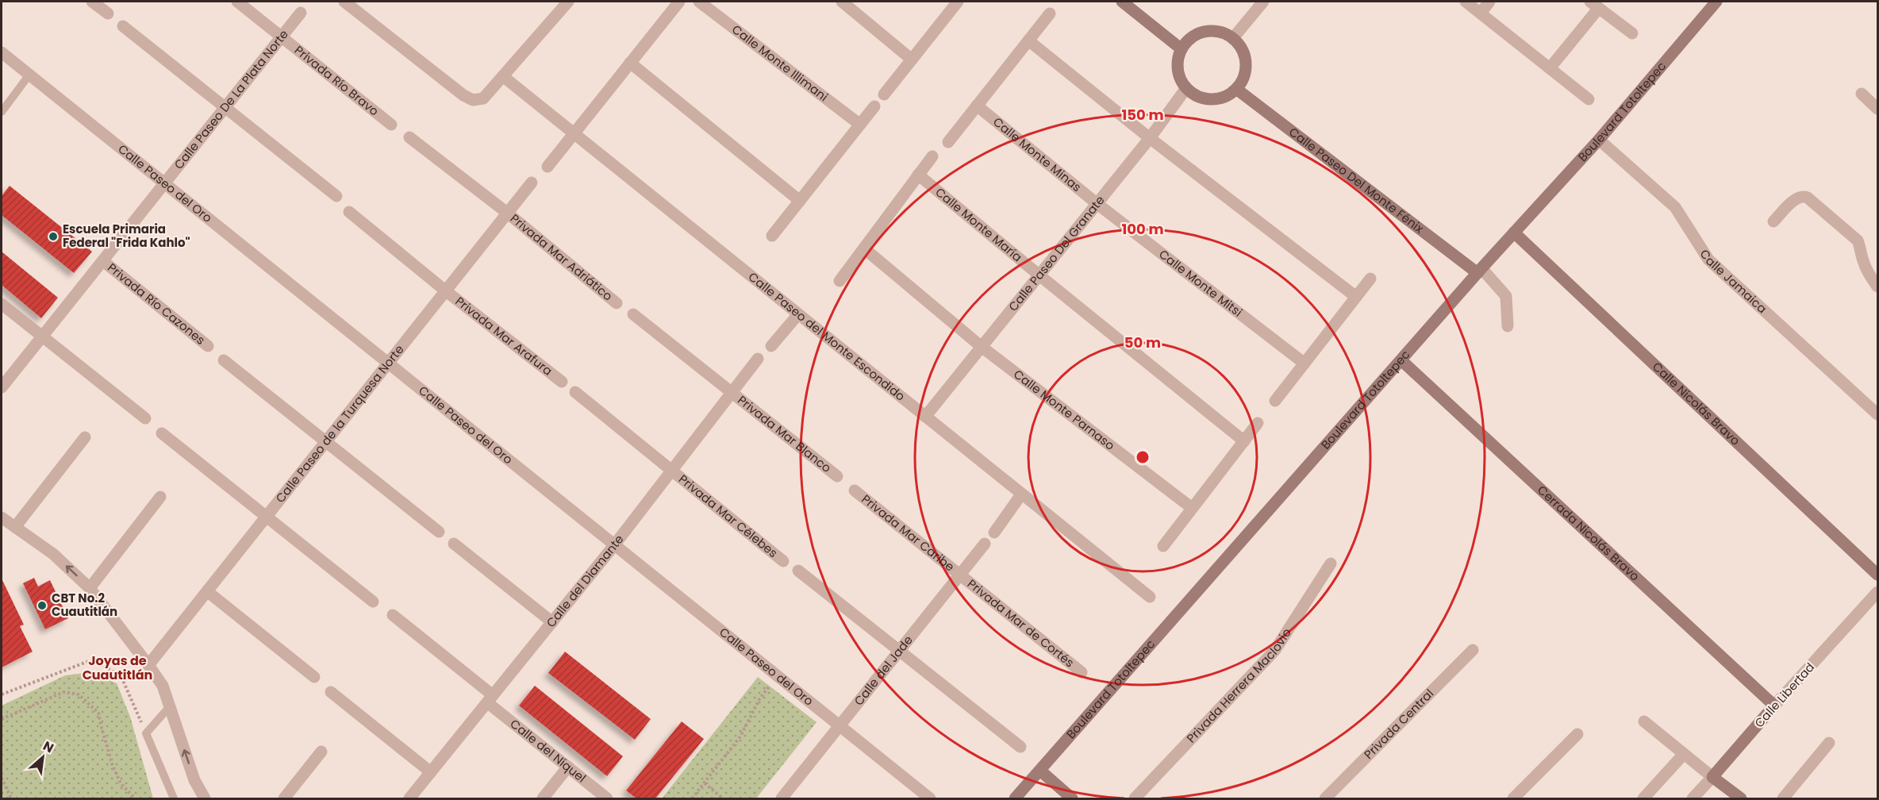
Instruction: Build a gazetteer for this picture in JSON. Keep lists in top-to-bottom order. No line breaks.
{"streets":{"main road":["Boulevard Totoltepec","Calle Paseo Del Monte Fénix","Calle Nicolás Bravo","Cerrada Nicolás Bravo","Calle Libertad"],"street":["Calle Monte Illimani","Privada Río Bravo","Calle Paseo De La Plata Norte","Calle Monte Minas","Calle Paseo del Oro","Calle Monte María","Calle Paseo Del Granate","Privada Mar Adriático","Calle Jamaica","Calle Monte Mitsi","Privada Río Cazones","Privada Mar Arafura","Calle Paseo del Monte Escondido","Calle Monte Parnaso","Calle Paseo de la Turquesa Norte","Privada Mar Blanco","Privada Mar Célebes","Privada Mar Caribe","Calle del Diamante","Privada Mar de Cortés","Calle del Jade","Privada Herrera Maclovio","Privada Central","Calle del Níquel"]},"crossings":[["Privada Río Bravo","Calle Paseo De La Plata Norte"],["Calle Paseo De La Plata Norte","Calle Paseo del Oro"],["Calle Paseo De La Plata Norte","Privada Río Cazones"],["Boulevard Totoltepec","Calle Paseo Del Monte Fénix"],["Boulevard Totoltepec","Calle Jamaica"],["Boulevard Totoltepec","Calle Nicolás Bravo"],["Boulevard Totoltepec","Cerrada Nicolás Bravo"],["Calle Monte Minas","Calle Paseo Del Granate"],["Calle Monte Minas","Calle Monte Mitsi"],["Calle Paseo Del Monte Fénix","Calle Paseo Del Granate"],["Calle Paseo del Oro","Calle Paseo de la Turquesa Norte"],["Calle Paseo del Oro","Calle del Diamante"],["Calle Paseo del Oro","Calle del Jade"],["Calle Monte María","Calle Paseo Del Granate"],["Calle Paseo Del Granate","Calle Monte Mitsi"],["Calle Paseo Del Granate","Calle Paseo del Monte Escondido"],["Calle Paseo Del Granate","Calle Monte Parnaso"],["Privada Mar Adriático","Calle Paseo de la Turquesa Norte"],["Privada Mar Arafura","Calle Paseo de la Turquesa Norte"],["Privada Mar Blanco","Calle del Diamante"],["Privada Mar Célebes","Calle del Diamante"],["Privada Mar Caribe","Privada Mar de Cortés"],["Privada Mar Caribe","Calle del Jade"],["Cerrada Nicolás Bravo","Calle Libertad"],["Calle del Diamante","Calle del Níquel"],["Privada Mar de Cortés","Calle del Jade"]],"districts":["Joyas de Cuautitlán"],"places":["Escuela Primaria Federal \"Frida Kahlo\"","CBT No.2 Cuautitlán"],"north":"top right","rings":["150 m","100 m","50 m"]}
